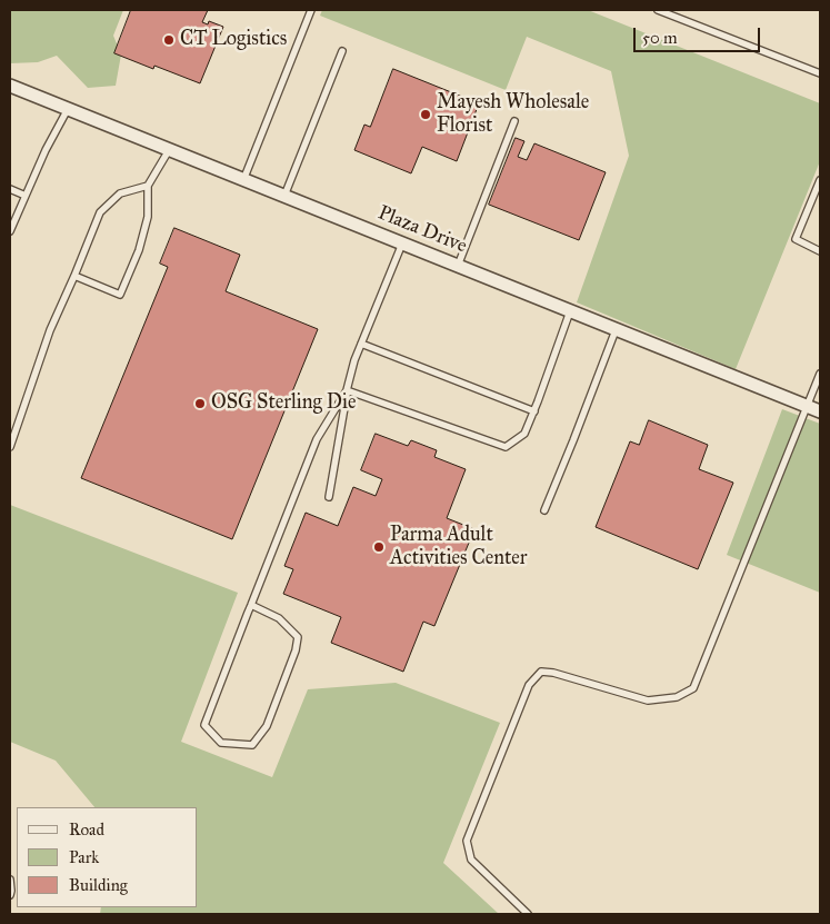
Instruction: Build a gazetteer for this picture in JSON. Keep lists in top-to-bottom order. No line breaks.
{"streets":{"street":["Plaza Drive"]},"places":["CT Logistics","Mayesh Wholesale Florist","OSG Sterling Die","Parma Adult Activities Center"],"legend":["Road","Park","Building"],"scale_bar":"50 m"}
